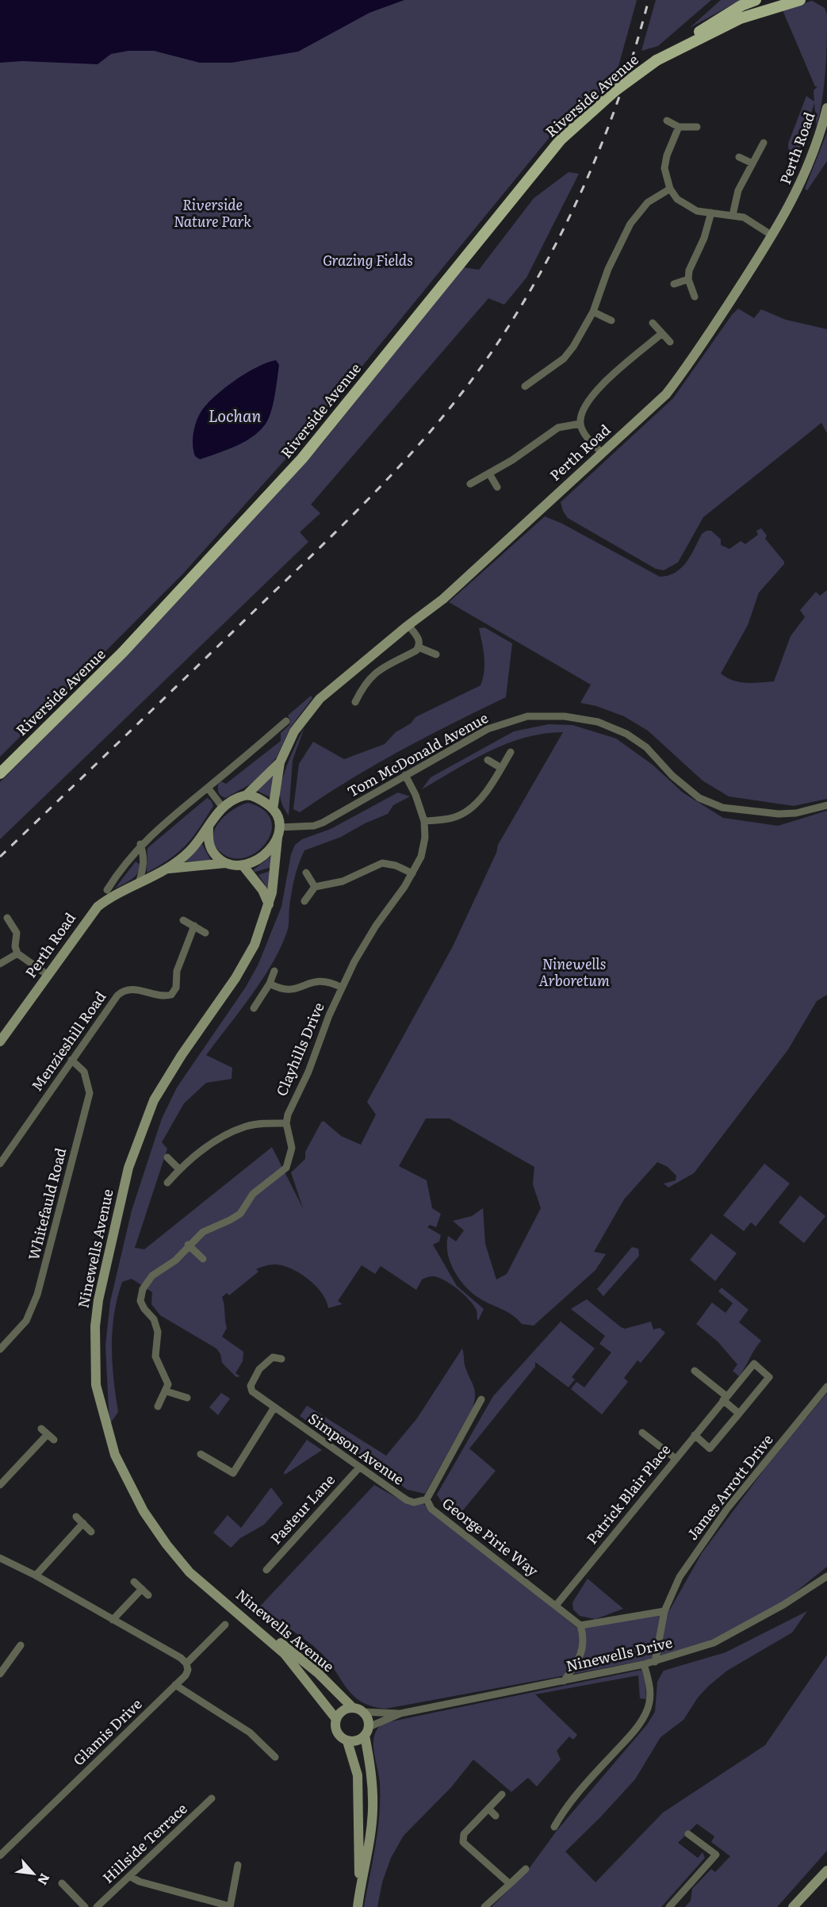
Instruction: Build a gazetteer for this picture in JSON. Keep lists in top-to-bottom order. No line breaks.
{"streets":{"main road":["Riverside Avenue"],"street":["Perth Road","Tom McDonald Avenue","Menzieshill Road","Clayhills Drive","Whitefauld Road","Ninewells Avenue","Simpson Avenue","James Arrott Drive","Patrick Blair Place","Pasteur Lane","George Pirie Way","Ninewells Drive","Glamis Drive","Hillside Terrace"]},"crossings":[["Perth Road","Tom McDonald Avenue"],["Perth Road","Ninewells Avenue"],["Tom McDonald Avenue","Clayhills Drive"],["Tom McDonald Avenue","Ninewells Avenue"],["Menzieshill Road","Whitefauld Road"],["Ninewells Avenue","Ninewells Drive"],["Simpson Avenue","Pasteur Lane"],["Simpson Avenue","George Pirie Way"],["James Arrott Drive","Ninewells Drive"],["Patrick Blair Place","George Pirie Way"]],"water":["Lochan"],"parks":["Riverside Nature Park","Grazing Fields","Ninewells Arboretum"],"north":"bottom right"}
